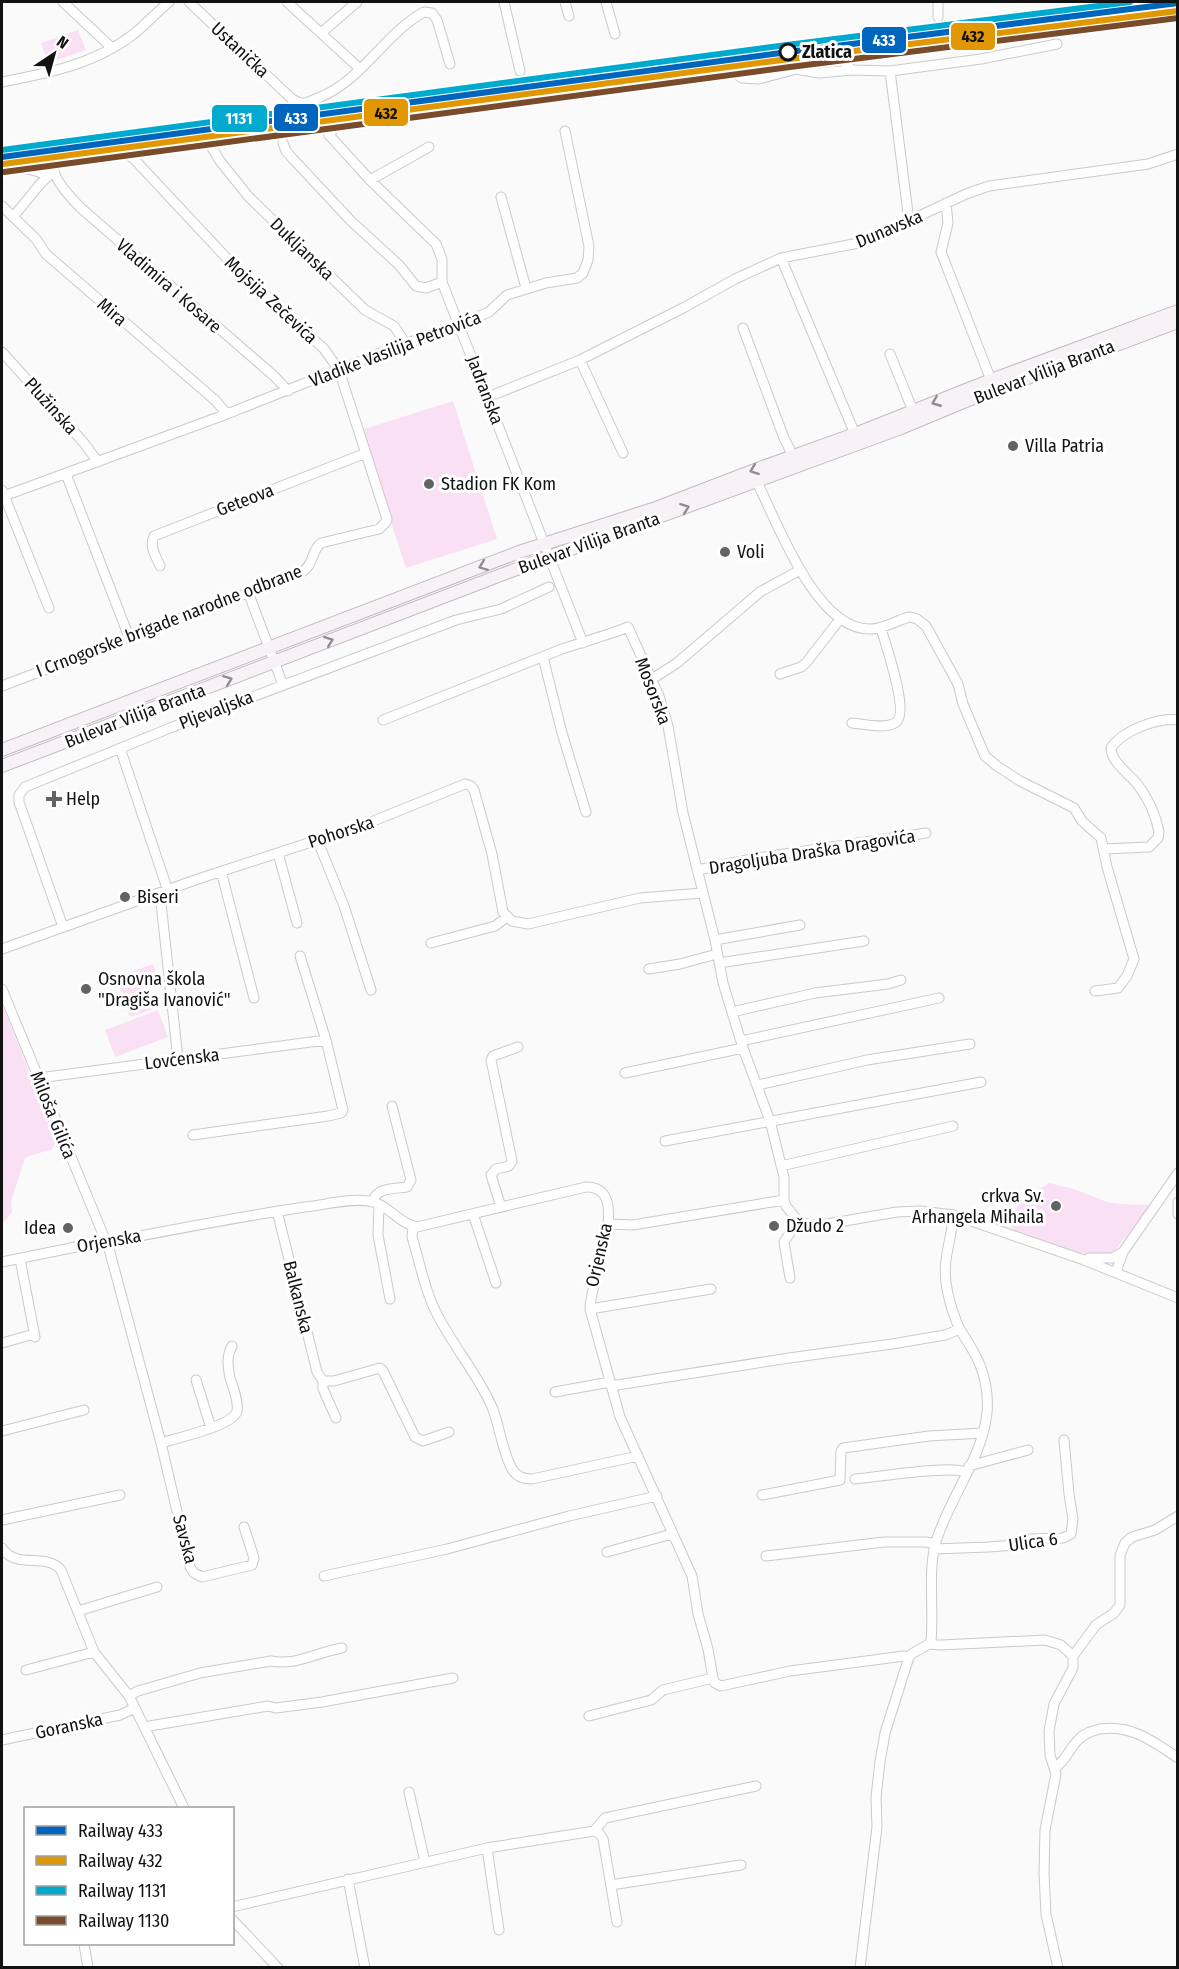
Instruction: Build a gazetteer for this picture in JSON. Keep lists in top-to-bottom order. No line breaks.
{"streets":{"main road":["Bulevar Vilija Branta"],"street":["Ustanička","Dunavska","Dukljanska","Vladimira i Kosare","Mojsija Zečevića","Mira","Vladike Vasilija Petrovića","Jadranska","Plužinska","Geteova","I Crnogorske brigade narodne odbrane","Mosorska","Pljevaljska","Pohorska","Dragoljuba Draška Dragovića","Lovćenska","Miloša Gilića","Orjenska","Balkanska","Savska","Ulica 6","Goranska"]},"crossings":[["Dunavska","Jadranska"],["Dukljanska","Vladike Vasilija Petrovića"],["Vladimira i Kosare","Mojsija Zečevića"],["Vladimira i Kosare","Vladike Vasilija Petrovića"],["Mojsija Zečevića","Vladike Vasilija Petrovića"],["Mojsija Zečevića","Geteova"],["Mojsija Zečevića","I Crnogorske brigade narodne odbrane"],["Mira","Vladike Vasilija Petrovića"],["Vladike Vasilija Petrovića","Jadranska"],["Vladike Vasilija Petrovića","Plužinska"],["Bulevar Vilija Branta","Jadranska"],["Mosorska","Dragoljuba Draška Dragovića"],["Pljevaljska","Pohorska"],["Lovćenska","Miloša Gilića"],["Miloša Gilića","Orjenska"],["Miloša Gilića","Savska"],["Orjenska","Balkanska"],["Orjenska","Savska"]],"places":{"other":["Zlatica","Villa Patria","Stadion FK Kom","Voli","Biseri","Osnovna škola \"Dragiša Ivanović\"","crkva Sv. Arhangela Mihaila","Džudo 2","Idea"],"health":["Help"]},"lines":["rail line 1131","rail line 433","rail line 432","rail line 1130"],"legend":["Railway 433","Railway 432","Railway 1131","Railway 1130"],"north":"top right"}
